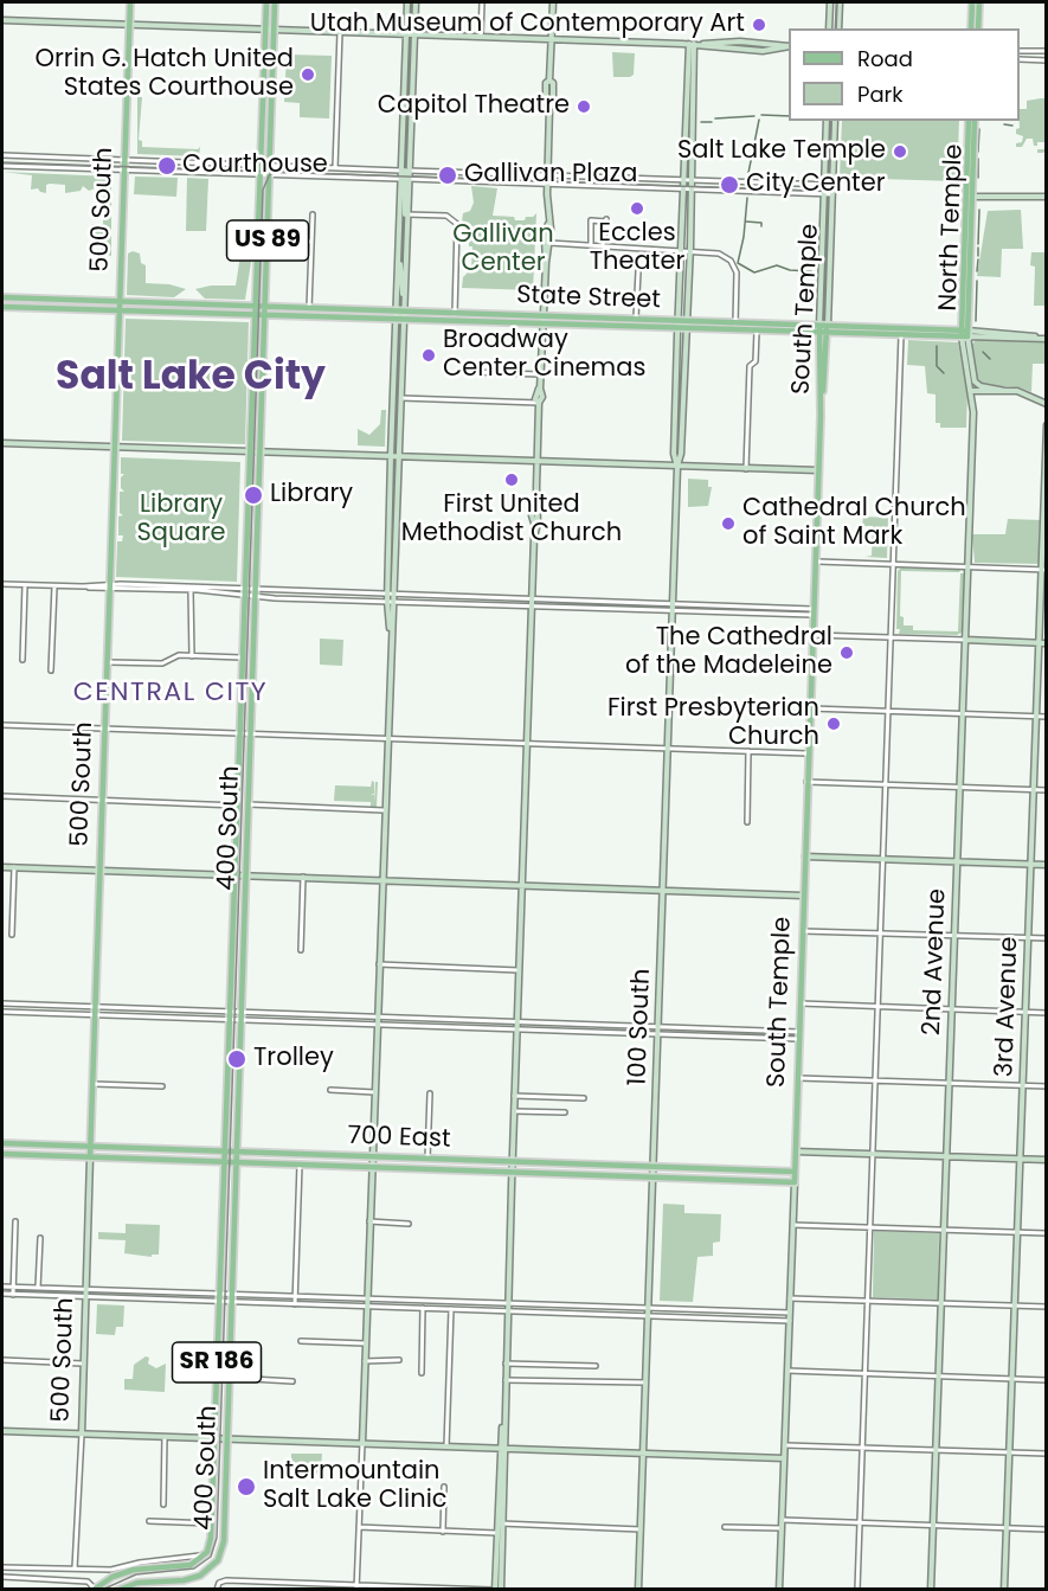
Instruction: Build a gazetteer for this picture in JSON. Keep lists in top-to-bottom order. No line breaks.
{"streets":{"main road":["500 South","North Temple","US 89","State Street","South Temple","400 South","700 East","SR 186"],"street":["2nd Avenue","3rd Avenue","100 South"]},"crossings":[["500 South","State Street"],["500 South","700 East"],["North Temple","State Street"],["North Temple","2nd Avenue"],["State Street","South Temple"],["State Street","400 South"],["State Street","2nd Avenue"],["State Street","100 South"],["South Temple","700 East"],["400 South","700 East"],["100 South","700 East"]],"districts":["Salt Lake City","CENTRAL CITY"],"parks":["Gallivan Center","Library Square"],"places":["Utah Museum of Contemporary Art","Orrin G. Hatch United States Courthouse","Capitol Theatre","Salt Lake Temple","Courthouse","Gallivan Plaza","City Center","Eccles Theater","Broadway Center Cinemas","First United Methodist Church","Library","Cathedral Church of Saint Mark","The Cathedral of the Madeleine","First Presbyterian Church","Trolley","Intermountain Salt Lake Clinic"],"legend":["Road","Park"]}
